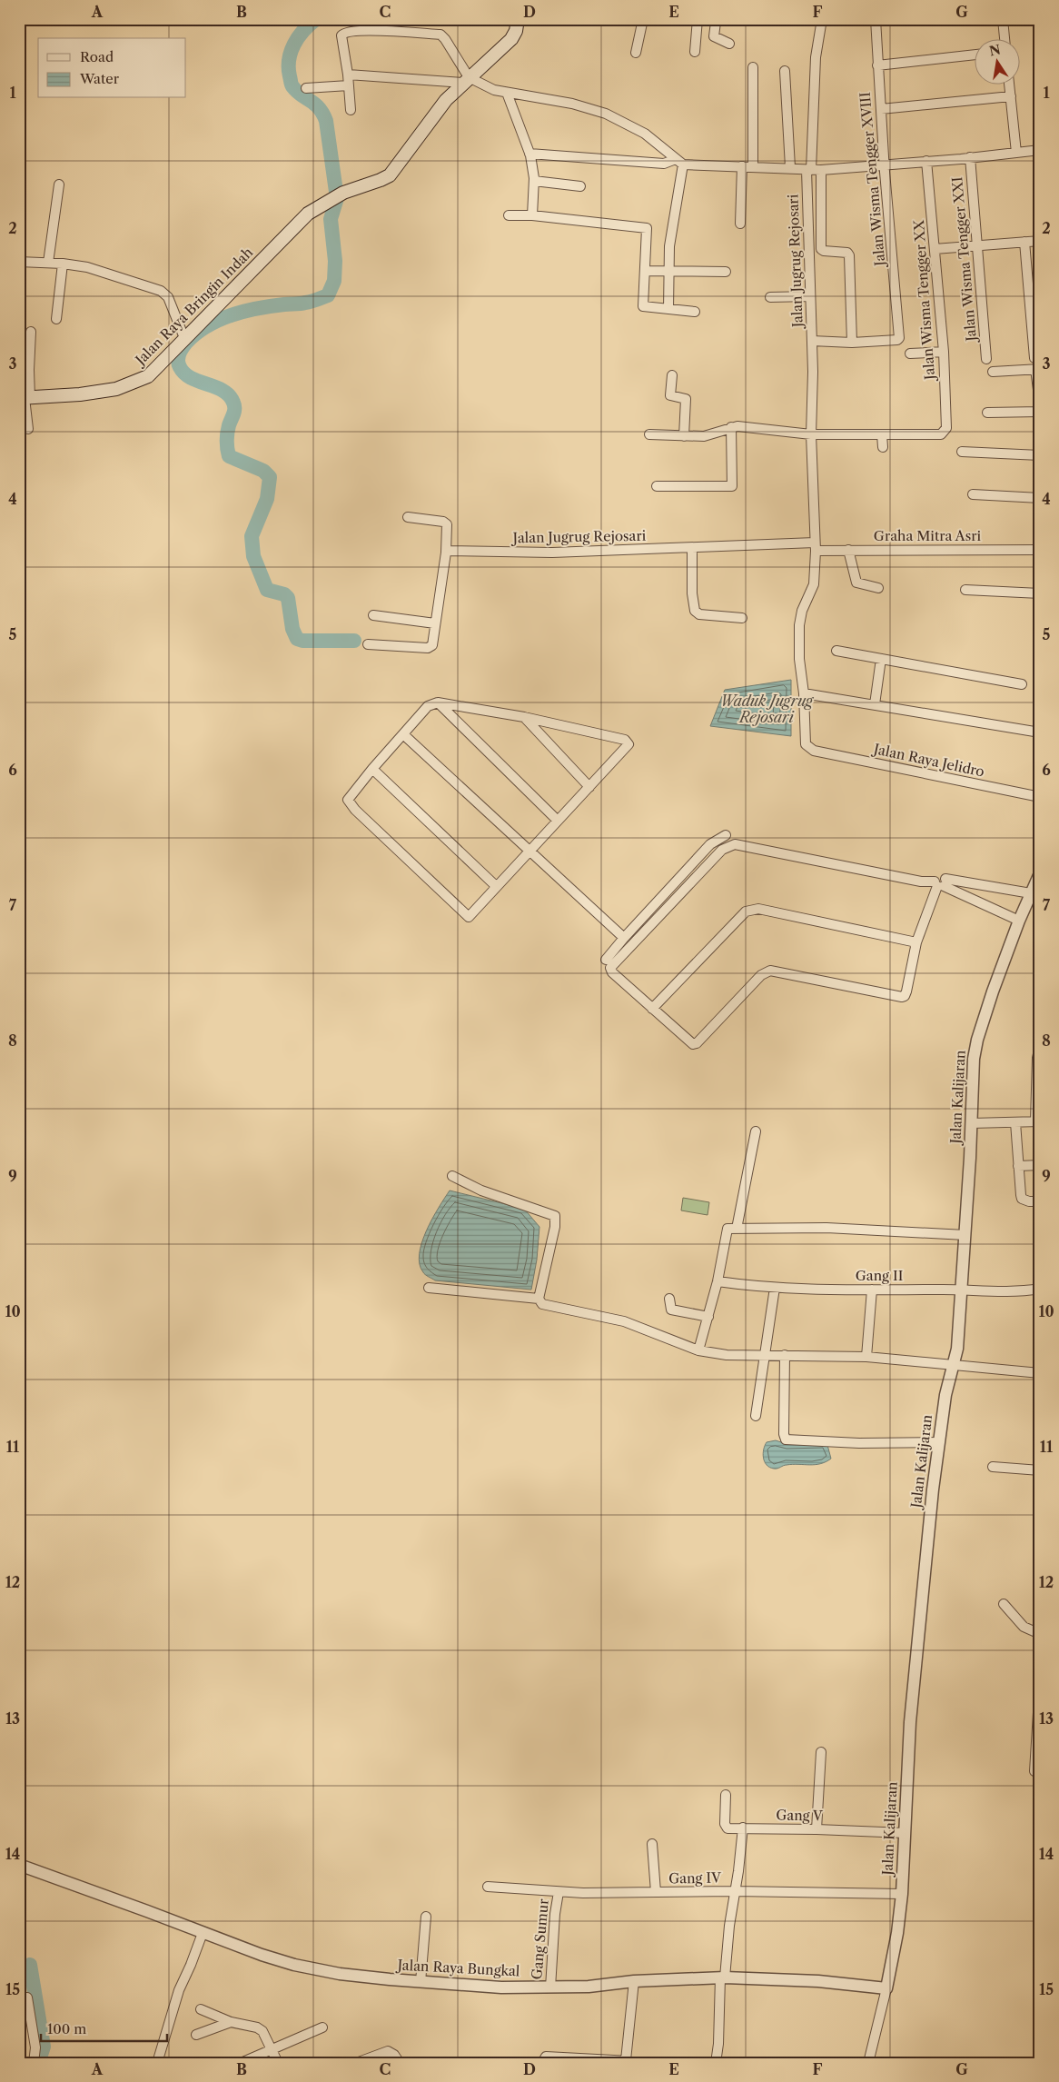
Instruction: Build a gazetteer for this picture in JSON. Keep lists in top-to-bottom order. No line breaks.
{"streets":{"main road":["Jalan Raya Bringin Indah"],"street":["Jalan Wisma Tengger XVIII","Jalan Wisma Tengger XXI","Jalan Jugrug Rejosari","Jalan Wisma Tengger XX","Graha Mitra Asri","Jalan Raya Jelidro","Jalan Kalijaran","Gang II","Gang V","Gang IV","Gang Sumur","Jalan Raya Bungkal"]},"crossings":[["Jalan Jugrug Rejosari","Graha Mitra Asri"],["Jalan Jugrug Rejosari","Jalan Raya Jelidro"],["Jalan Kalijaran","Gang II"],["Jalan Kalijaran","Gang V"],["Jalan Kalijaran","Gang IV"],["Jalan Kalijaran","Jalan Raya Bungkal"],["Gang IV","Gang Sumur"],["Gang Sumur","Jalan Raya Bungkal"]],"water":["Waduk Jugrug Rejosari"],"legend":["Road","Water"],"scale_bar":"100 m","north":"top","grid":{"columns":["A","B","C","D","E","F","G"],"rows":["1","2","3","4","5","6","7","8","9","10","11","12","13","14","15"]}}
